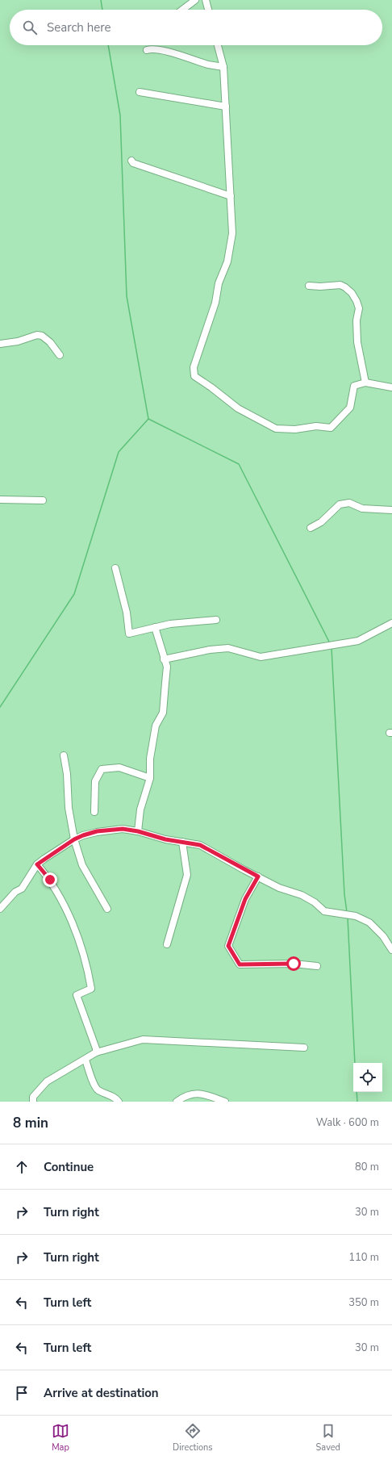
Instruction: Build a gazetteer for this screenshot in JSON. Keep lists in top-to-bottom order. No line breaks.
{"page":{"search":"Search here","heading":["8 min","Walk · 600 m"],"list":[["Continue","80 m"],["Turn right","30 m"],["Turn right","110 m"],["Turn left","350 m"],["Turn left","30 m"],"Arrive at destination"],"nav":["Map","Directions","Saved"]}}
